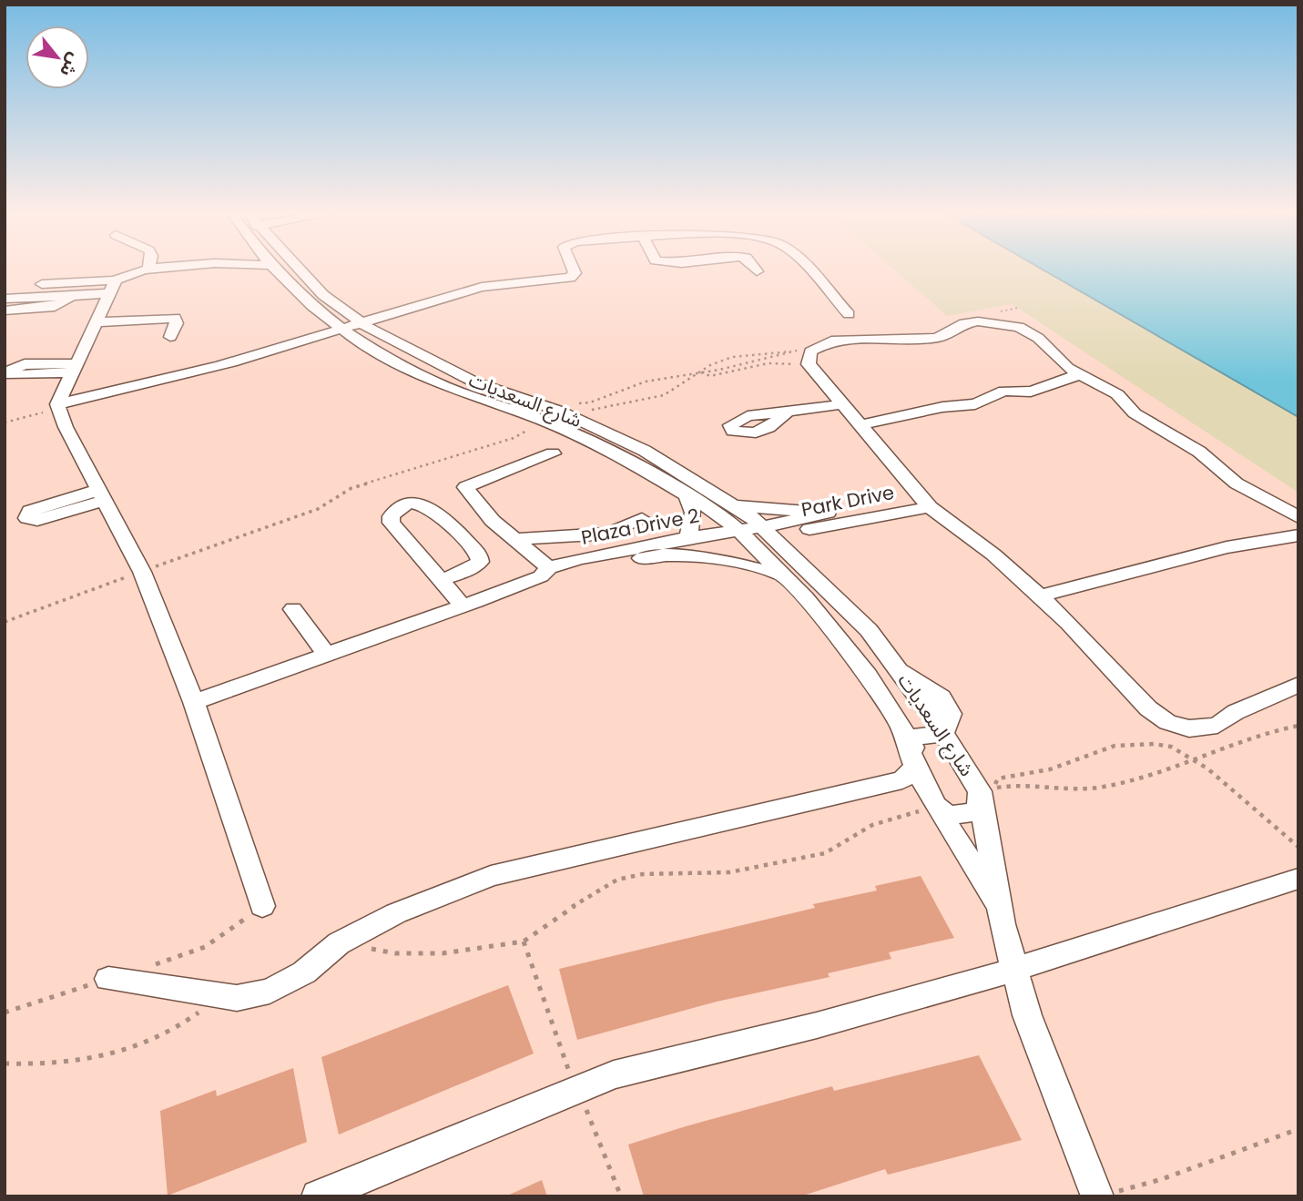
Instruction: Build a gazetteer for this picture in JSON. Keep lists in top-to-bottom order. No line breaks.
{"streets":{"street":["شارع السعديات","Park Drive","Plaza Drive 2"]},"crossings":[["شارع السعديات","Park Drive"],["شارع السعديات","Plaza Drive 2"]],"north":"bottom right"}
